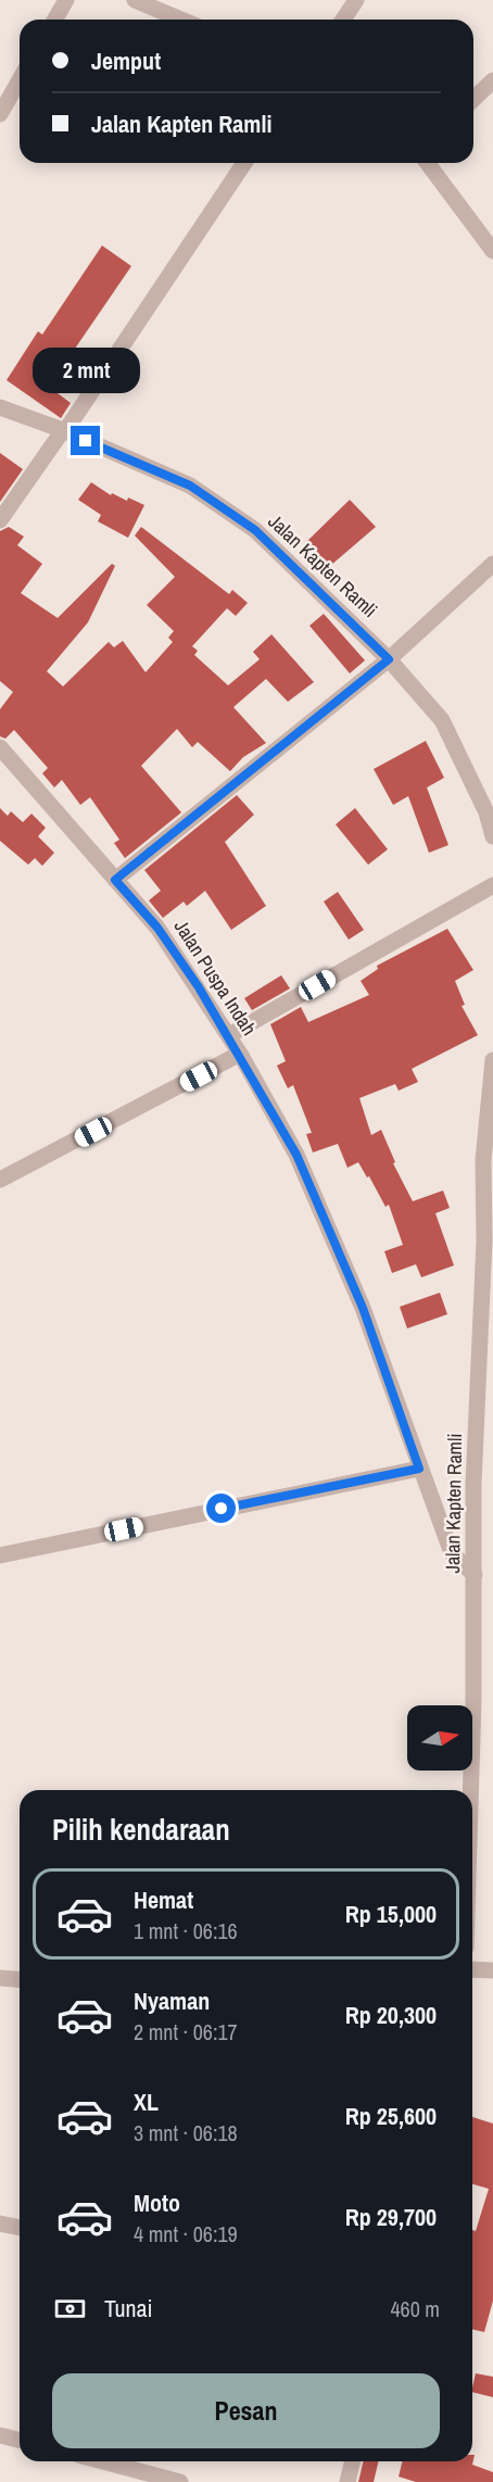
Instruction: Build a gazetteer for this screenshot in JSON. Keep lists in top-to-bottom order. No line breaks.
{"streets":{"street":["Jalan Kapten Ramli","Jalan Puspa Indah"]},"crossings":[["Jalan Kapten Ramli","Jalan Puspa Indah"]],"north":"right","page":{"banner":["Jemput","Jalan Kapten Ramli"],"bubble":"2 mnt","heading":"Pilih kendaraan","list":[{"name":"Hemat","note":"1 mnt · 06:16","value":"Rp 15,000"},{"name":"Nyaman","note":"2 mnt · 06:17","value":"Rp 20,300"},{"name":"XL","note":"3 mnt · 06:18","value":"Rp 25,600"},{"name":"Moto","note":"4 mnt · 06:19","value":"Rp 29,700"}],"pay":["Tunai","460 m"],"buttons":"Pesan"}}
